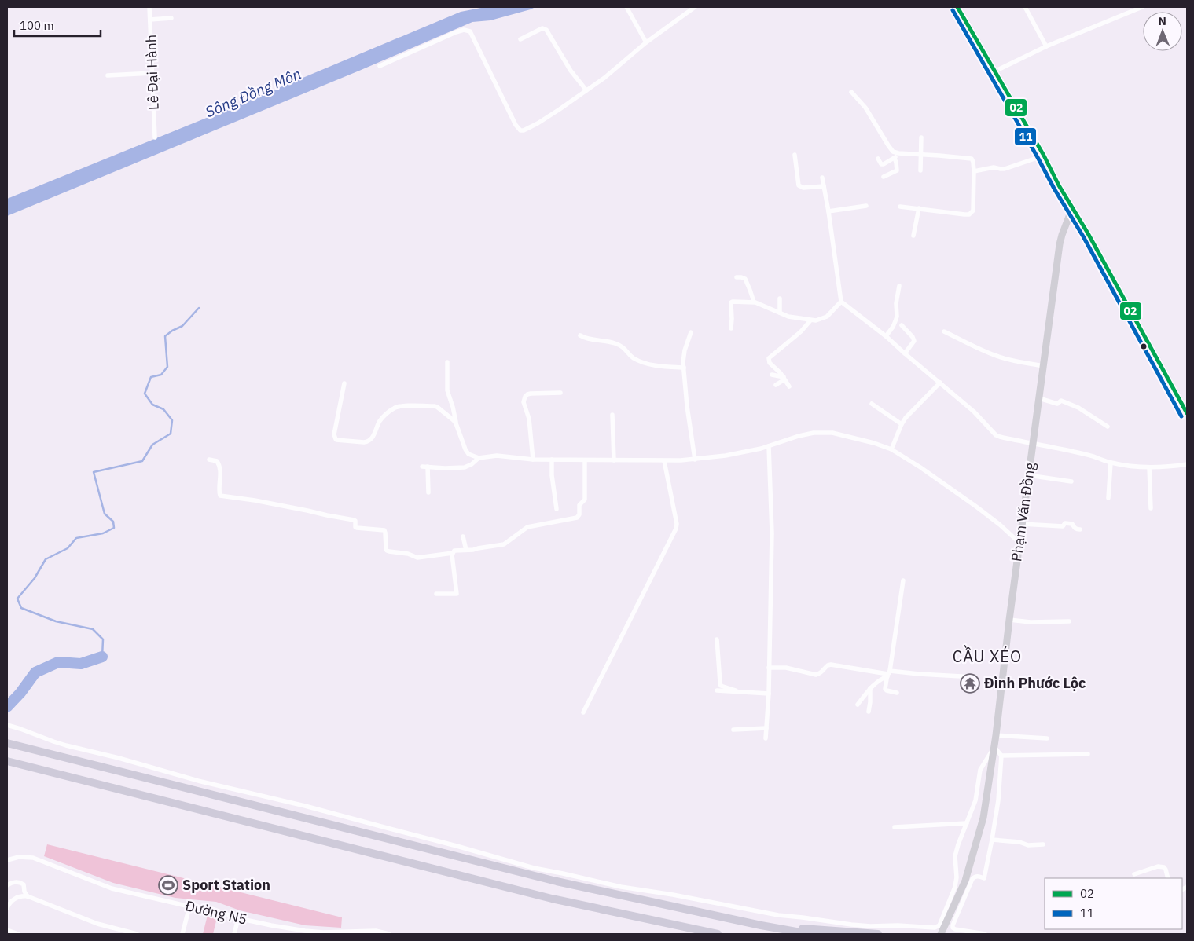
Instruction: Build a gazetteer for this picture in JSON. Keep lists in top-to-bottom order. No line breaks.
{"streets":{"main road":["Phạm Văn Đồng"],"street":["Lê Đại Hành","Đường N5"]},"districts":["CẦU XÉO"],"water":["Sông Đồng Môn"],"places":{"temple":["Đình Phước Lộc"],"sports":["Sport Station"]},"lines":["transit line 02","transit line 11"],"legend":["02","11"],"scale_bar":"100 m","north":"top"}
